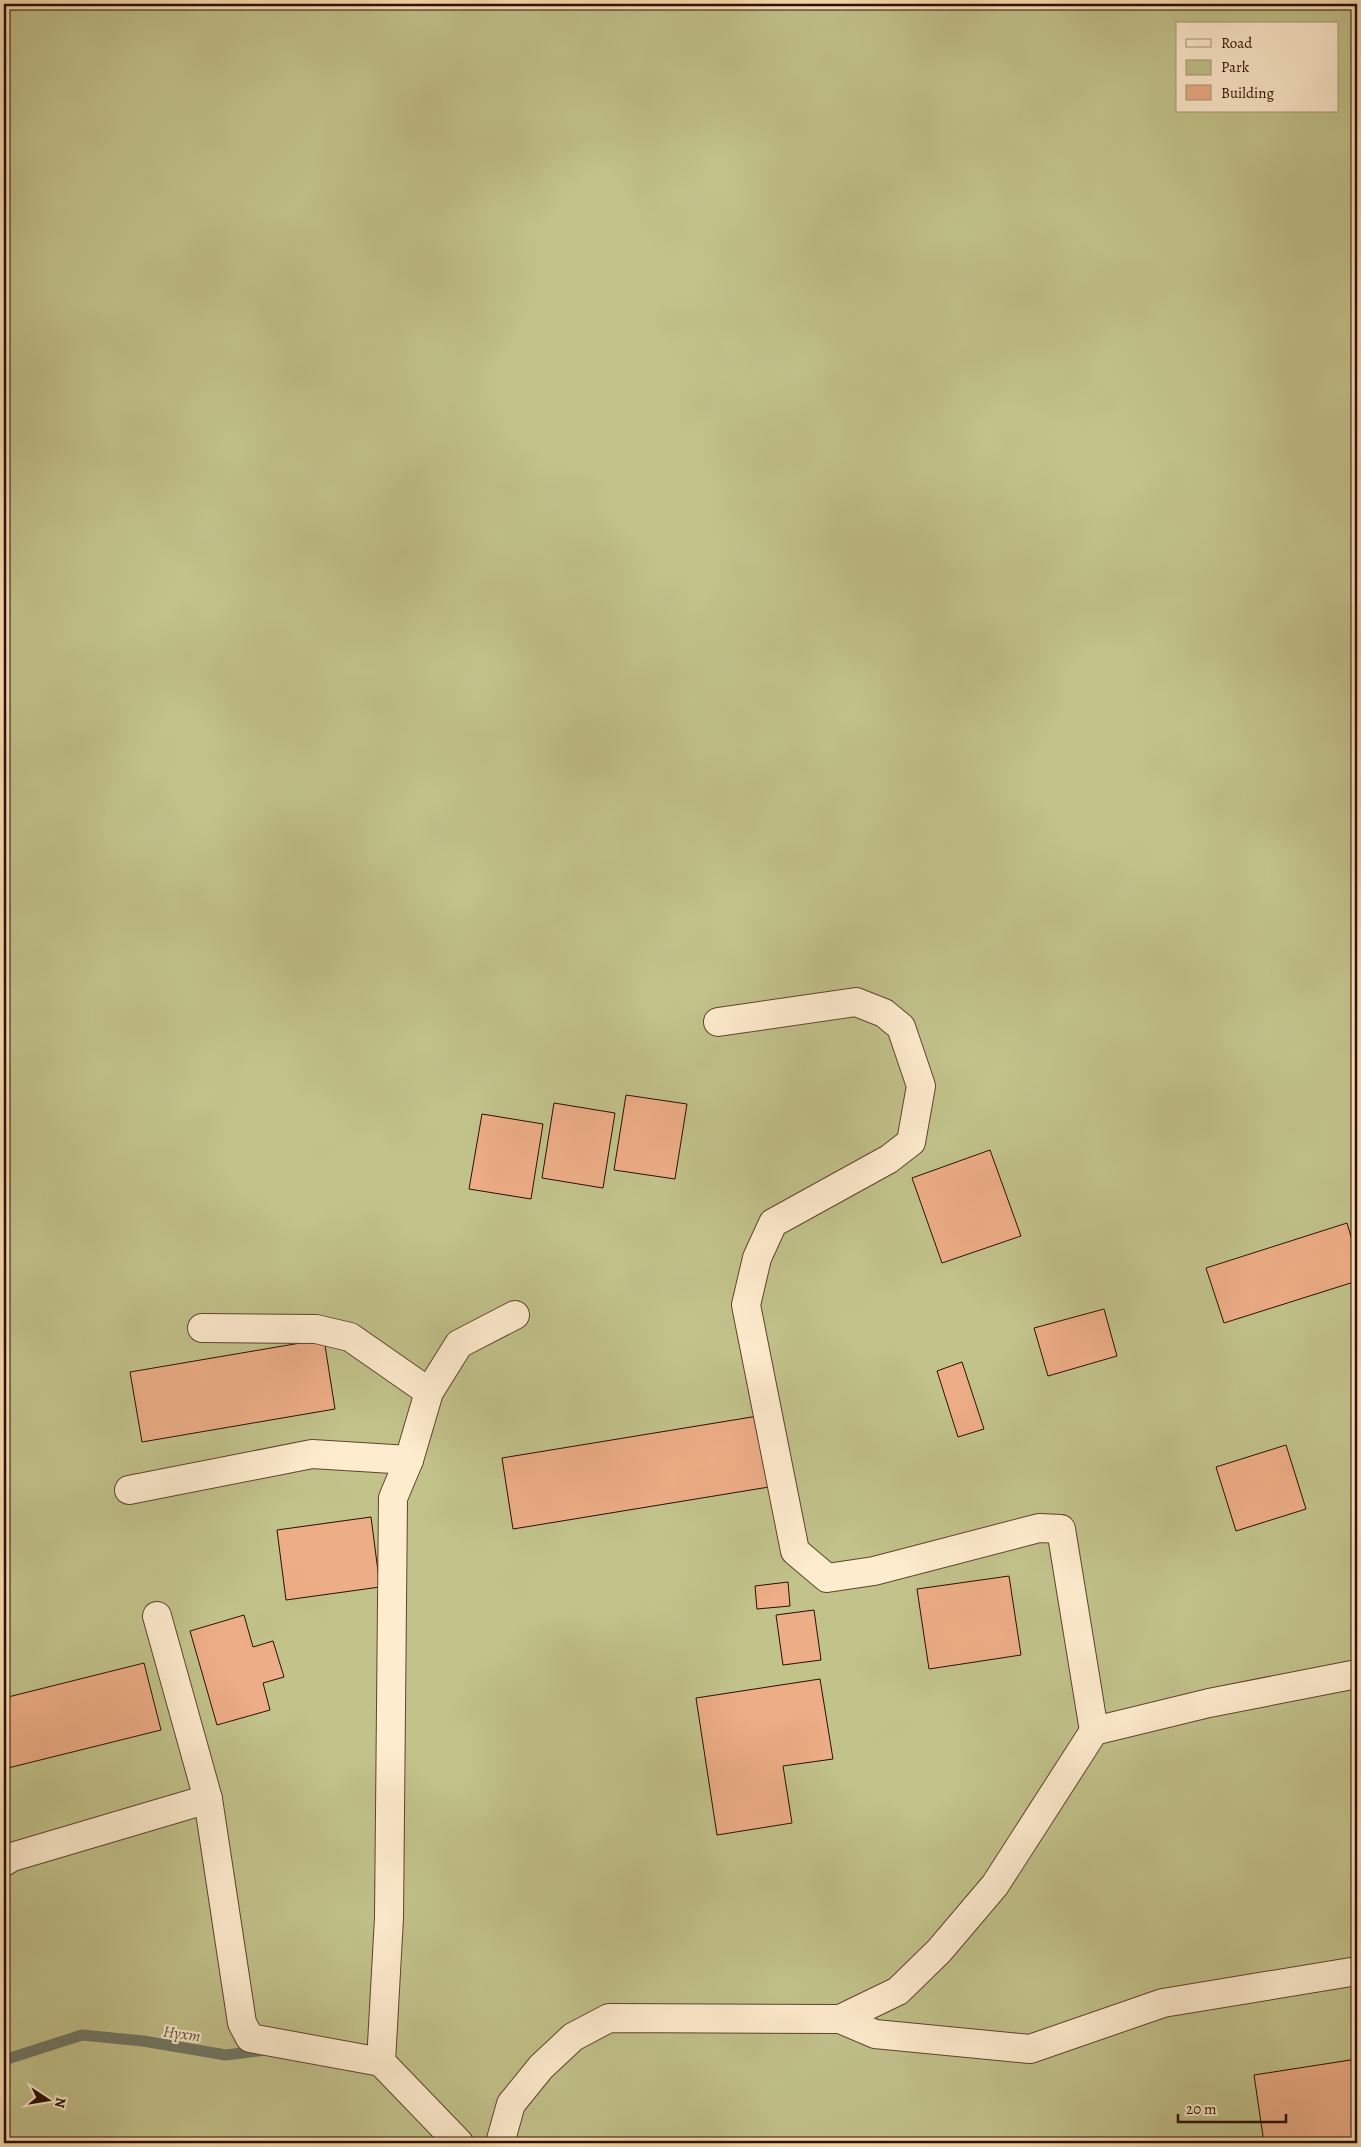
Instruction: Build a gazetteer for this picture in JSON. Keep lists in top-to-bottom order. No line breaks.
{"water":["Нүхт"],"legend":["Road","Park","Building"],"scale_bar":"20 m","north":"right"}
